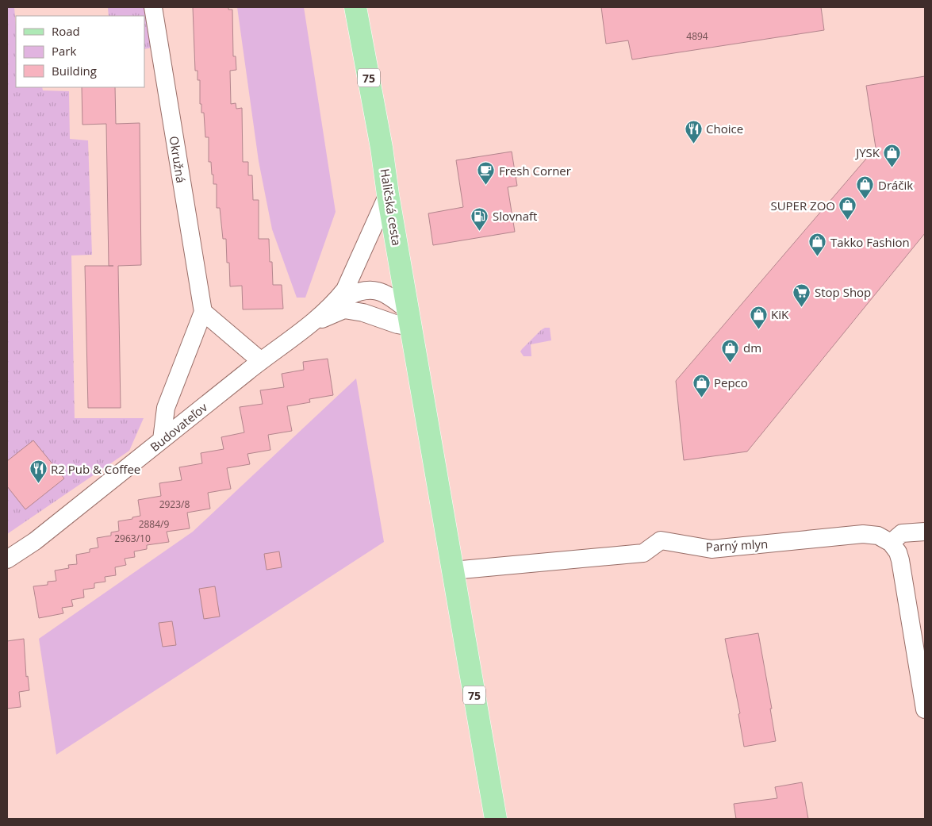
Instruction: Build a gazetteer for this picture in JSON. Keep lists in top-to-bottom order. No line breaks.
{"streets":{"main road":["75","Haličská cesta"],"street":["Okružná","Budovateľov","Parný mlyn"]},"crossings":[["75","Haličská cesta"],["75","Parný mlyn"],["Haličská cesta","Budovateľov"],["Haličská cesta","Parný mlyn"]],"places":{"restaurant":["Choice","R2 Pub & Coffee"],"shop":["JYSK","Dráčik","SUPER ZOO","Takko Fashion","KiK","dm","Pepco"],"cafe":["Fresh Corner"],"fuel station":["Slovnaft"],"supermarket":["Stop Shop"]},"house_numbers":["4894","2923/8","2884/9","2963/10"],"legend":["Road","Park","Building"]}
